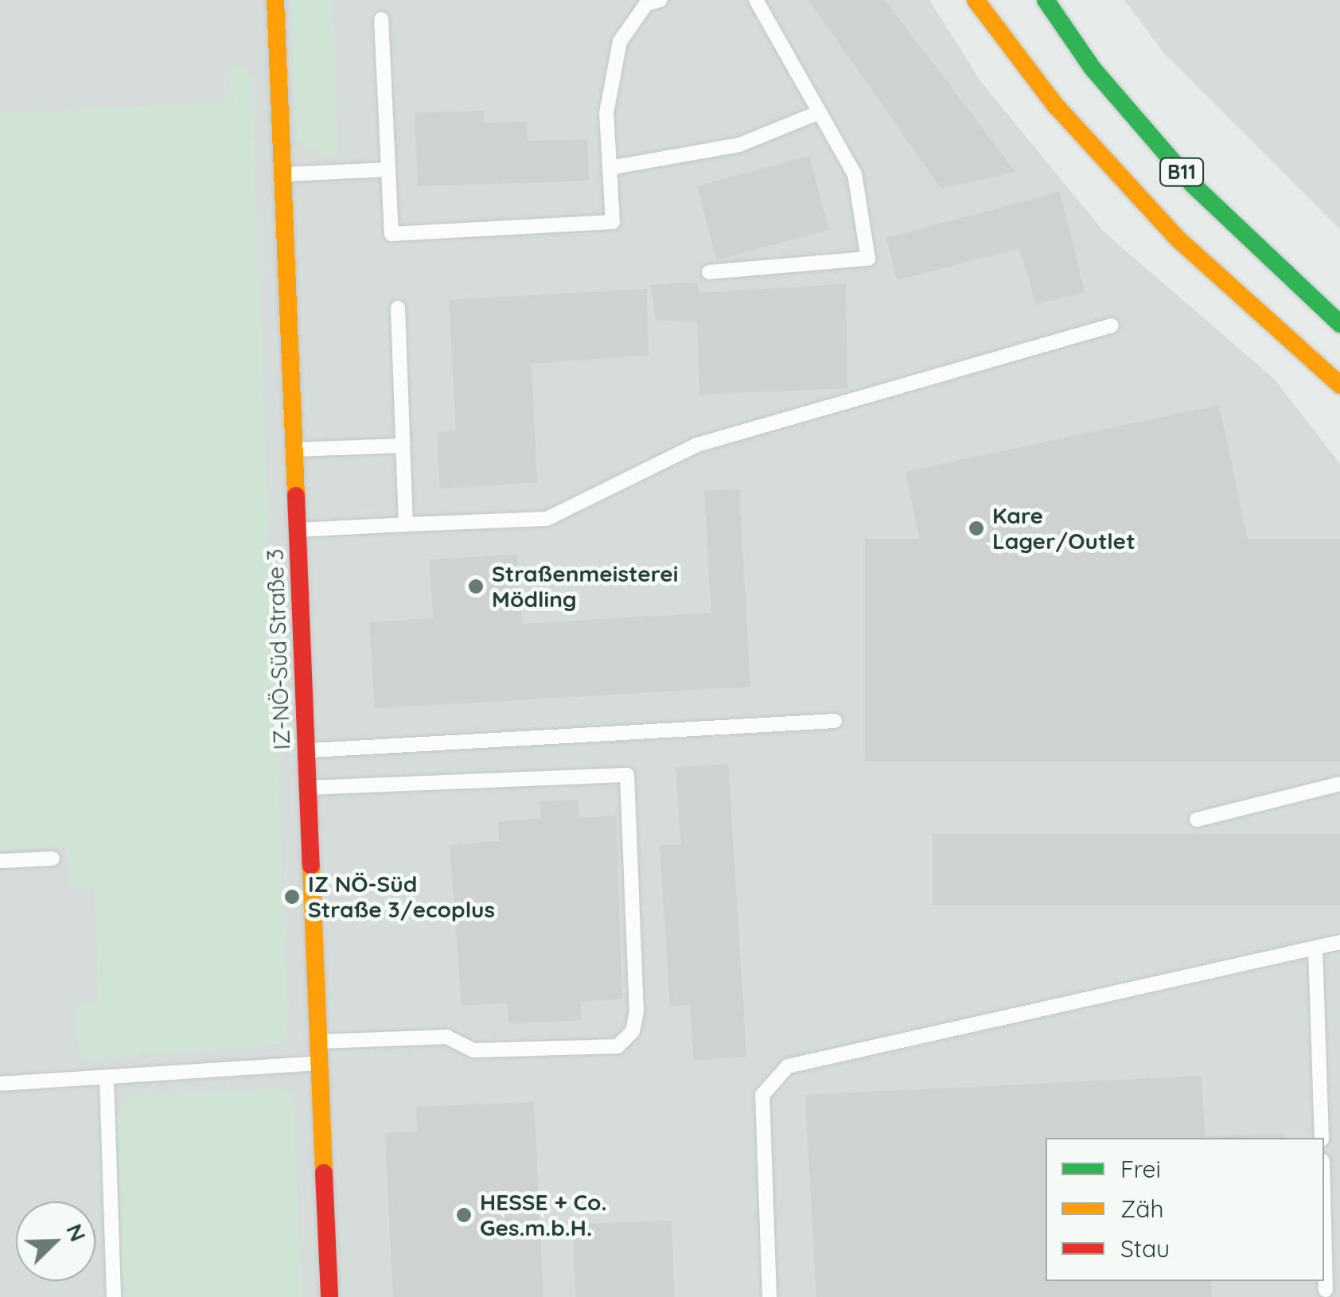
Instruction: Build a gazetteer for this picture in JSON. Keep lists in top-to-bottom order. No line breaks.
{"streets":{"street":["B11","IZ-NÖ-Süd Straße 3"]},"places":["Kare Lager/Outlet","Straßenmeisterei Mödling","IZ NÖ-Süd Straße 3/ecoplus","HESSE + Co. Ges.m.b.H."],"legend":["Frei","Zäh","Stau"],"north":"top right"}
